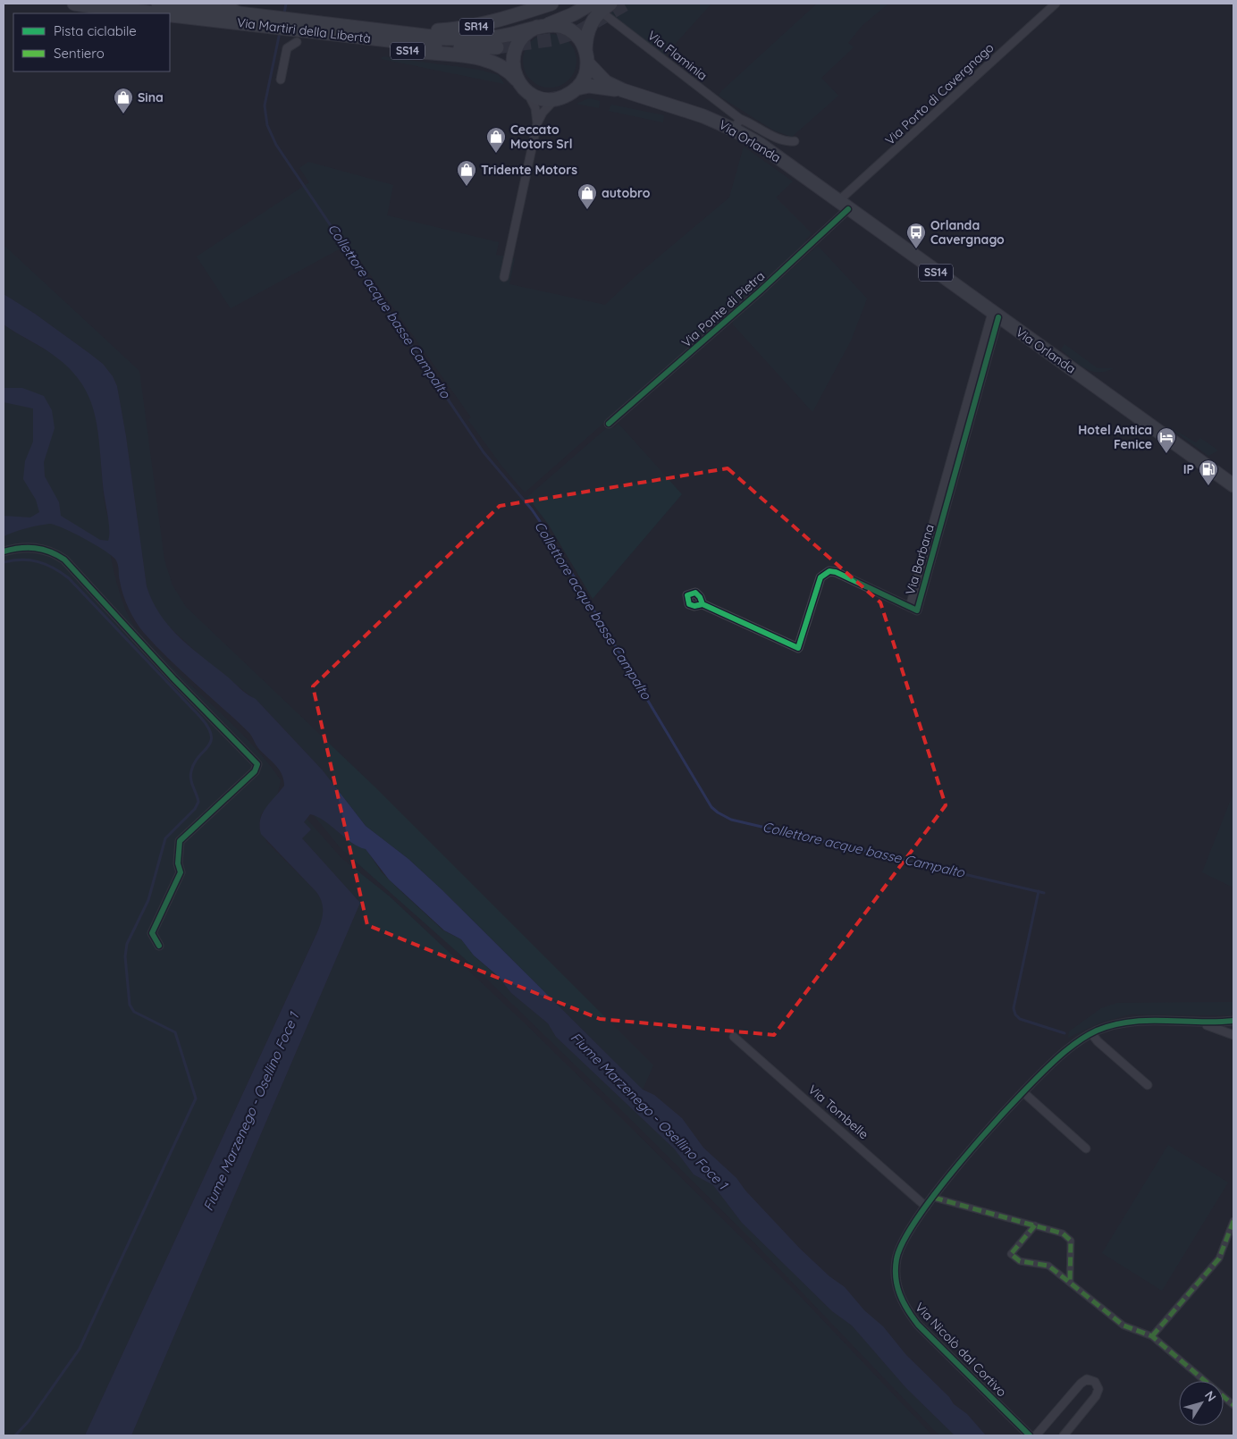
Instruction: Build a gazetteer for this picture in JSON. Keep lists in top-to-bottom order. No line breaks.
{"streets":{"main road":["SR14","Via Martiri della Libertà","SS14","Via Orlanda"],"street":["Via Flaminia","Via Porto di Cavergnago","Via Ponte di Pietra","Via Barbana","Via Tombelle","Via Nicolò dal Cortivo"]},"crossings":[["SR14","SS14"],["Via Martiri della Libertà","SS14"],["SS14","Via Orlanda"],["Via Flaminia","Via Orlanda"],["Via Porto di Cavergnago","Via Orlanda"],["Via Porto di Cavergnago","Via Ponte di Pietra"],["Via Orlanda","Via Ponte di Pietra"],["Via Orlanda","Via Barbana"],["Via Tombelle","Via Nicolò dal Cortivo"]],"water":["Collettore acque basse Campalto","Fiume Marzenego - Osellino Foce 1"],"places":{"shop":["Sina","Ceccato Motors Srl","Tridente Motors","autobro"],"bus stop":["Orlanda Cavergnago"],"hotel":["Hotel Antica Fenice"],"fuel station":["IP"]},"legend":["Pista ciclabile","Sentiero"],"north":"top right"}
